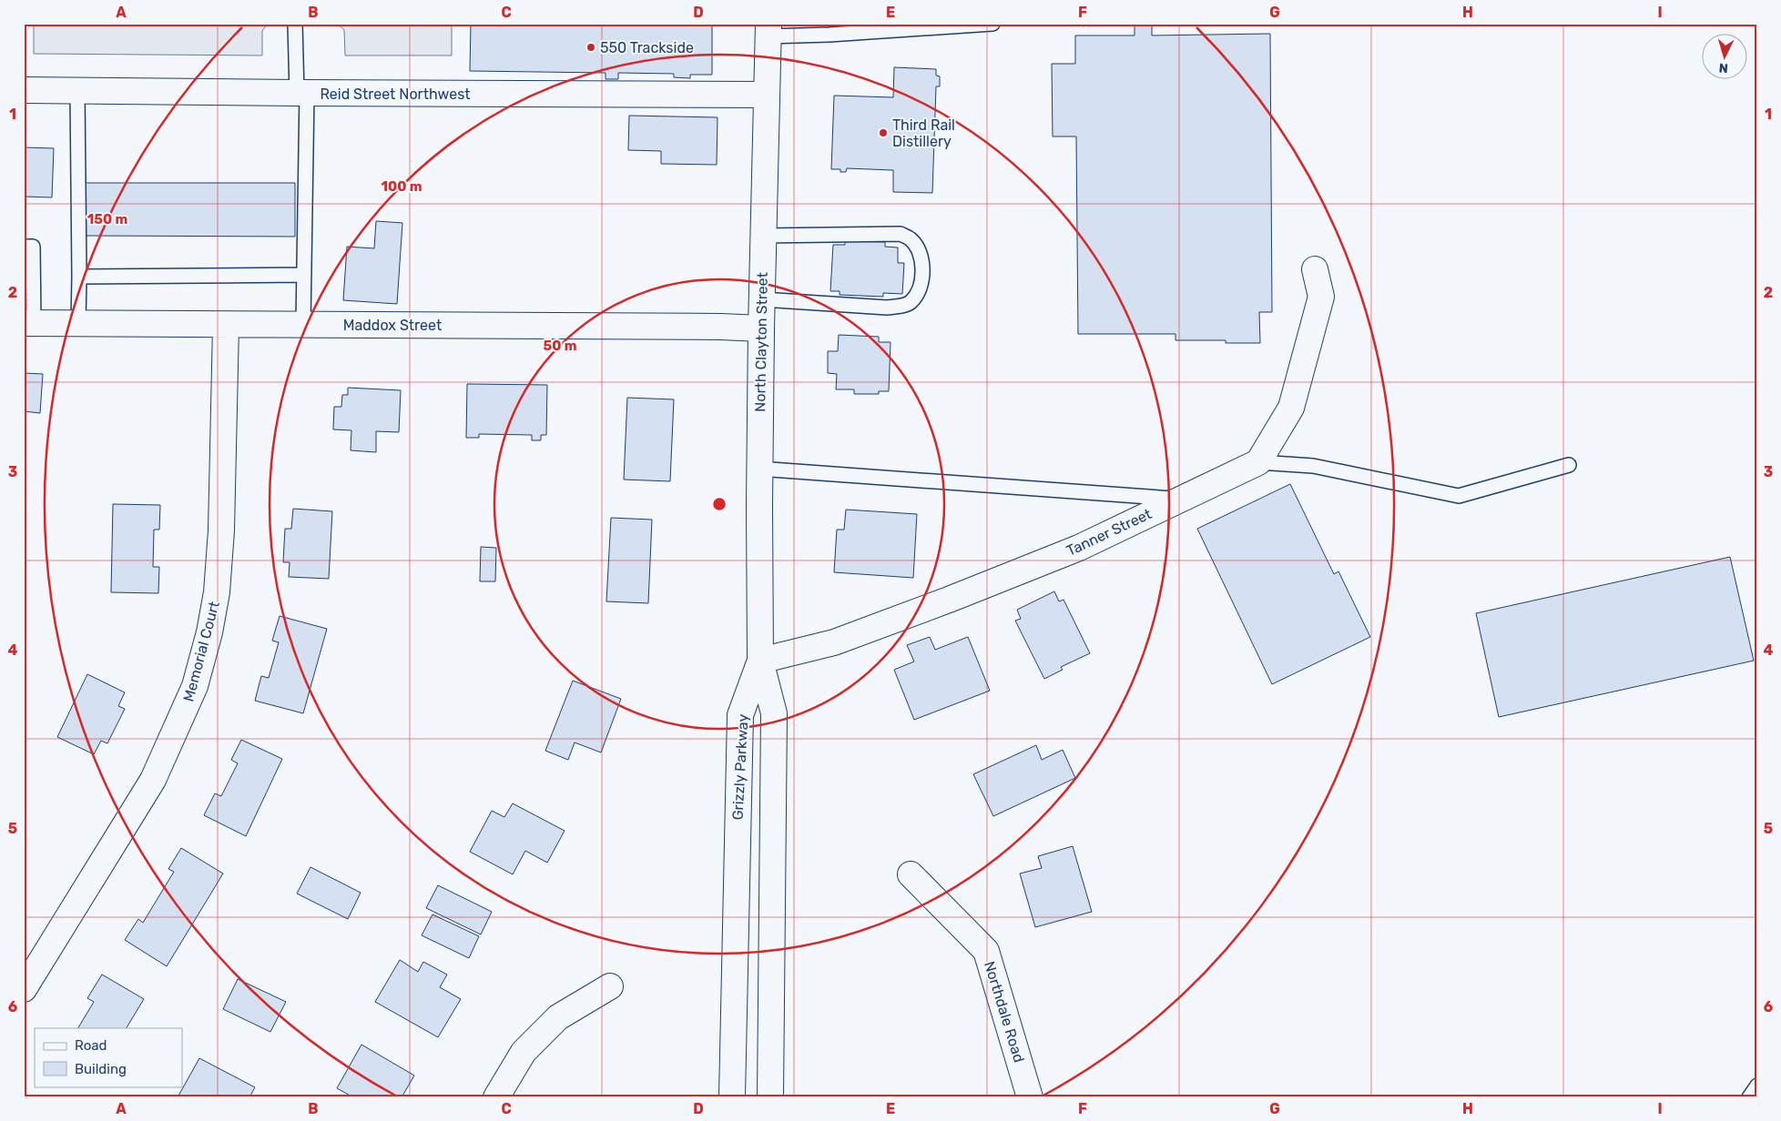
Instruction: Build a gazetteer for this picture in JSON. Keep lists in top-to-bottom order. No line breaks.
{"streets":{"street":["Reid Street Northwest","Maddox Street","North Clayton Street","Tanner Street","Memorial Court","Grizzly Parkway","Northdale Road"]},"crossings":[["Reid Street Northwest","North Clayton Street"],["Maddox Street","North Clayton Street"],["Maddox Street","Memorial Court"],["North Clayton Street","Tanner Street"],["North Clayton Street","Grizzly Parkway"],["Tanner Street","Grizzly Parkway"]],"places":["550 Trackside","Third Rail Distillery"],"legend":["Road","Building"],"north":"bottom","grid":{"columns":["A","B","C","D","E","F","G","H","I"],"rows":["1","2","3","4","5","6"]},"rings":["100 m","150 m","50 m"]}
